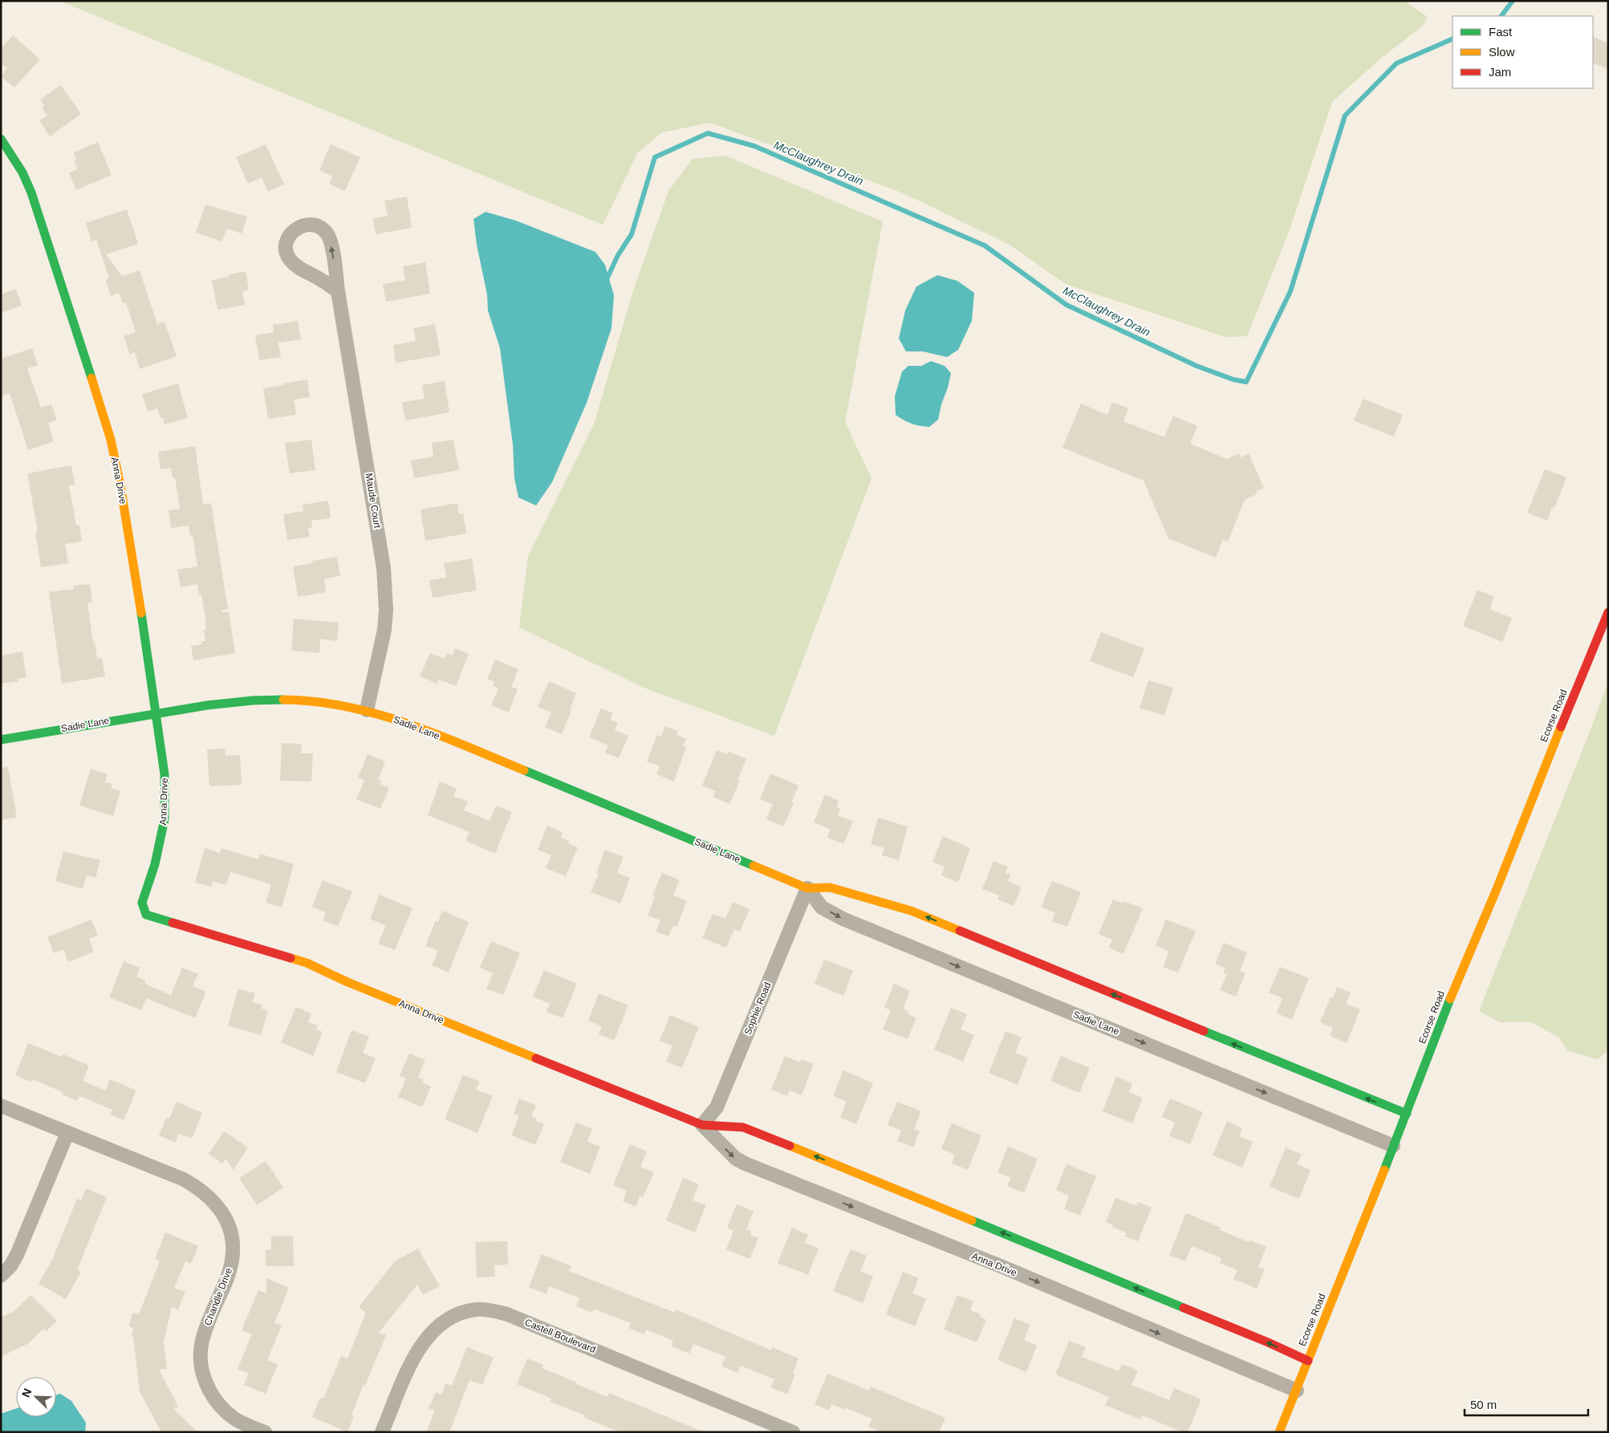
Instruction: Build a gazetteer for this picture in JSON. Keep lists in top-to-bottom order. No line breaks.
{"streets":{"street":["Anna Drive","Maude Court","Ecorse Road","Sadie Lane","Sophie Road","Chandle Drive","Castell Boulevard"]},"crossings":[["Anna Drive","Ecorse Road"],["Anna Drive","Sadie Lane"],["Anna Drive","Sophie Road"],["Maude Court","Sadie Lane"],["Ecorse Road","Sadie Lane"],["Sadie Lane","Sophie Road"]],"water":["McClaughrey Drain"],"legend":["Fast","Slow","Jam"],"scale_bar":"50 m","north":"top left"}
